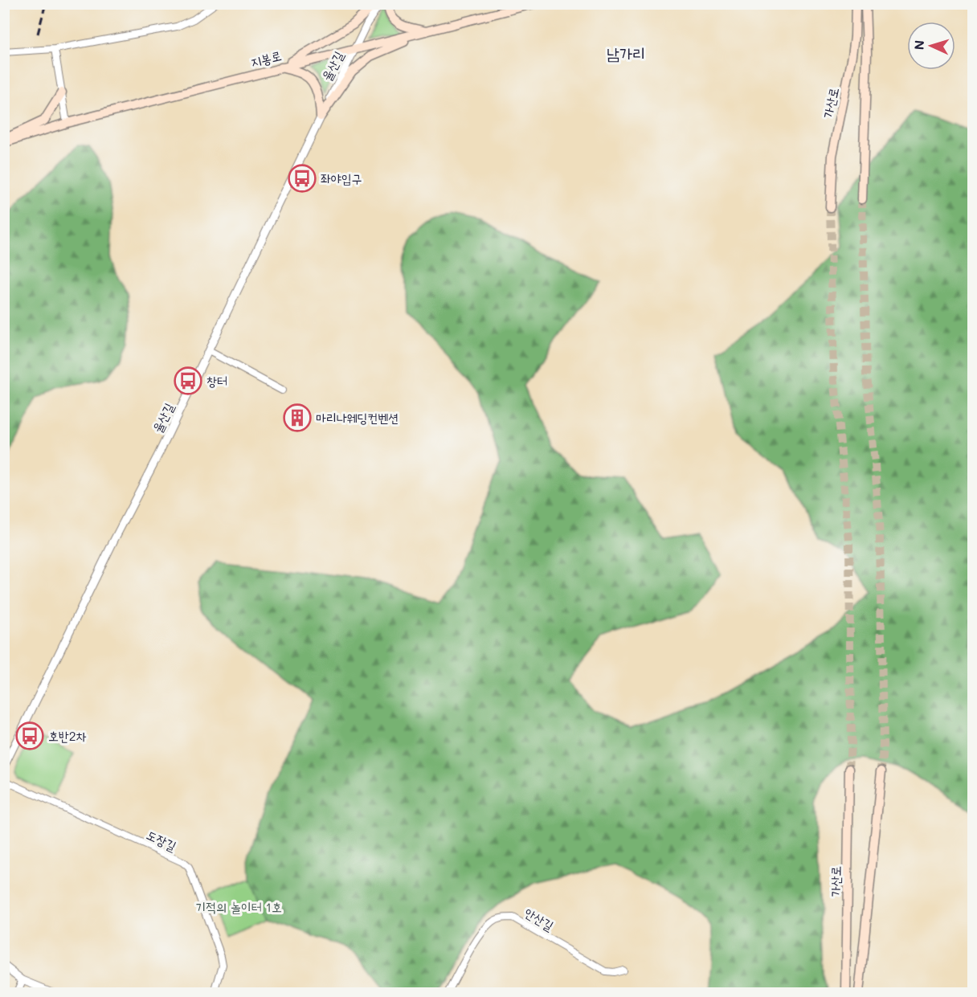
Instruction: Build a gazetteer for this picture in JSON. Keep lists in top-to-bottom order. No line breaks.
{"streets":{"main road":["지봉로","가산로"],"street":["율산길","도장길","안산길"]},"crossings":[["지봉로","율산길"]],"districts":["남가리"],"parks":["기적의 놀이터 1호"],"places":{"bus stop":["좌야입구","창터","호반2차"],"building":["마리나웨딩컨벤션"]},"north":"left"}
